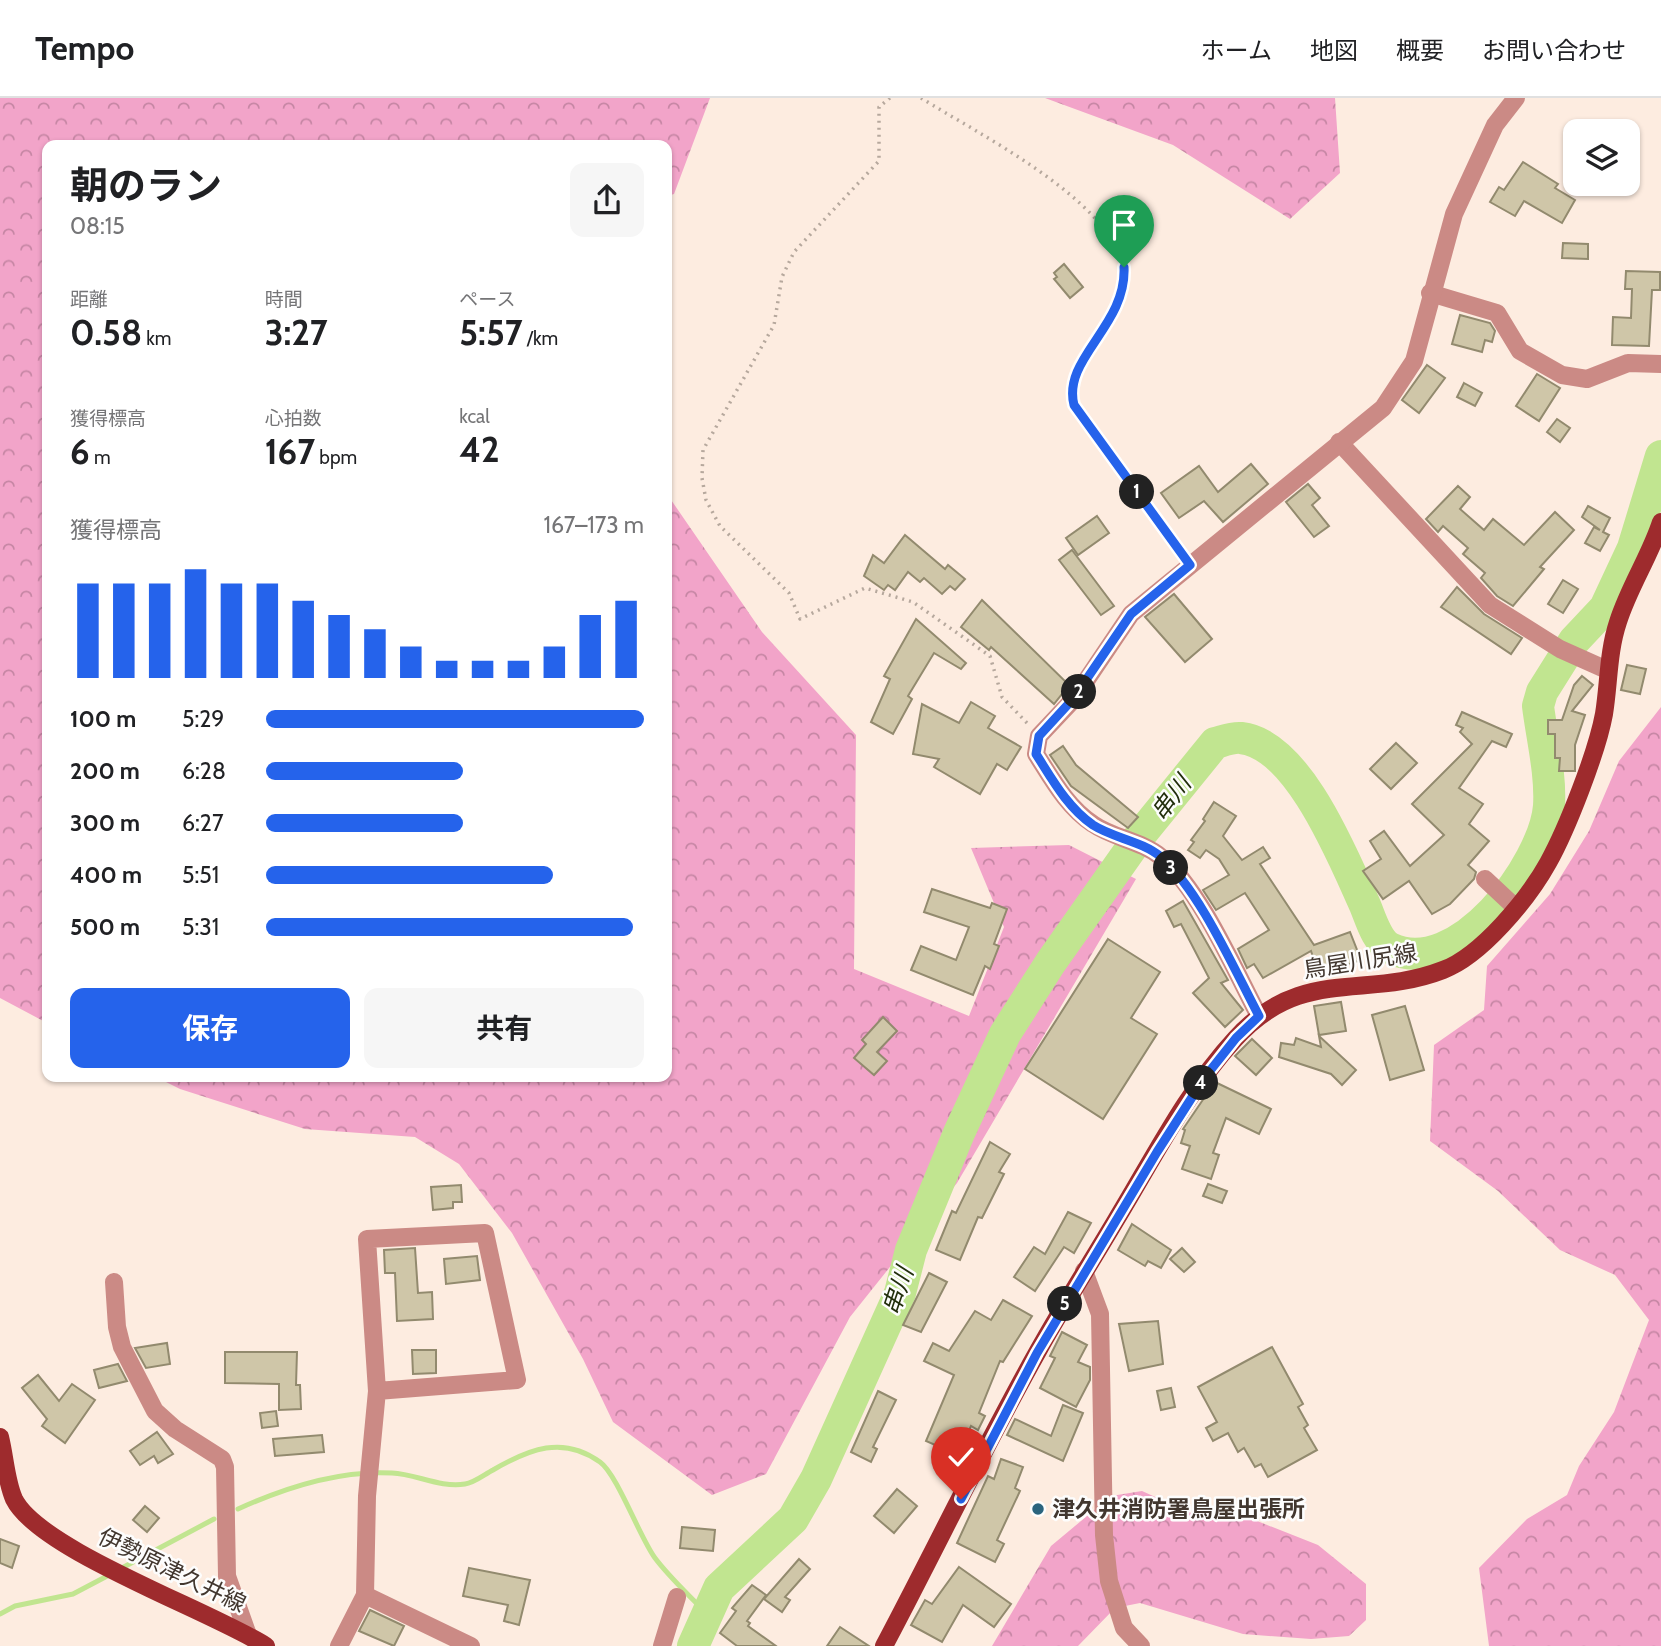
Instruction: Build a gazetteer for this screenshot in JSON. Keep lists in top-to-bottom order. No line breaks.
{"streets":{"main road":["鳥屋川尻線","伊勢原津久井線"]},"water":["串川"],"places":["津久井消防署鳥屋出張所"],"page":{"header":"Tempo","nav":["ホーム","地図","概要","お問い合わせ"],"heading":["朝のラン","08:15"],"stats":[["距離","0.58 km"],["時間","3:27"],["ペース","5:57 /km"],["獲得標高","6 m"],["心拍数","167 bpm"],["kcal","42"]],"pins":["1","2","3","4","5"],"chart":["獲得標高","167–173 m"],"list":[{"name":"100 m","note":"5:29"},{"name":"200 m","note":"6:28"},{"name":"300 m","note":"6:27"},{"name":"400 m","note":"5:51"},{"name":"500 m","note":"5:31"}],"buttons":["保存","共有"]}}
